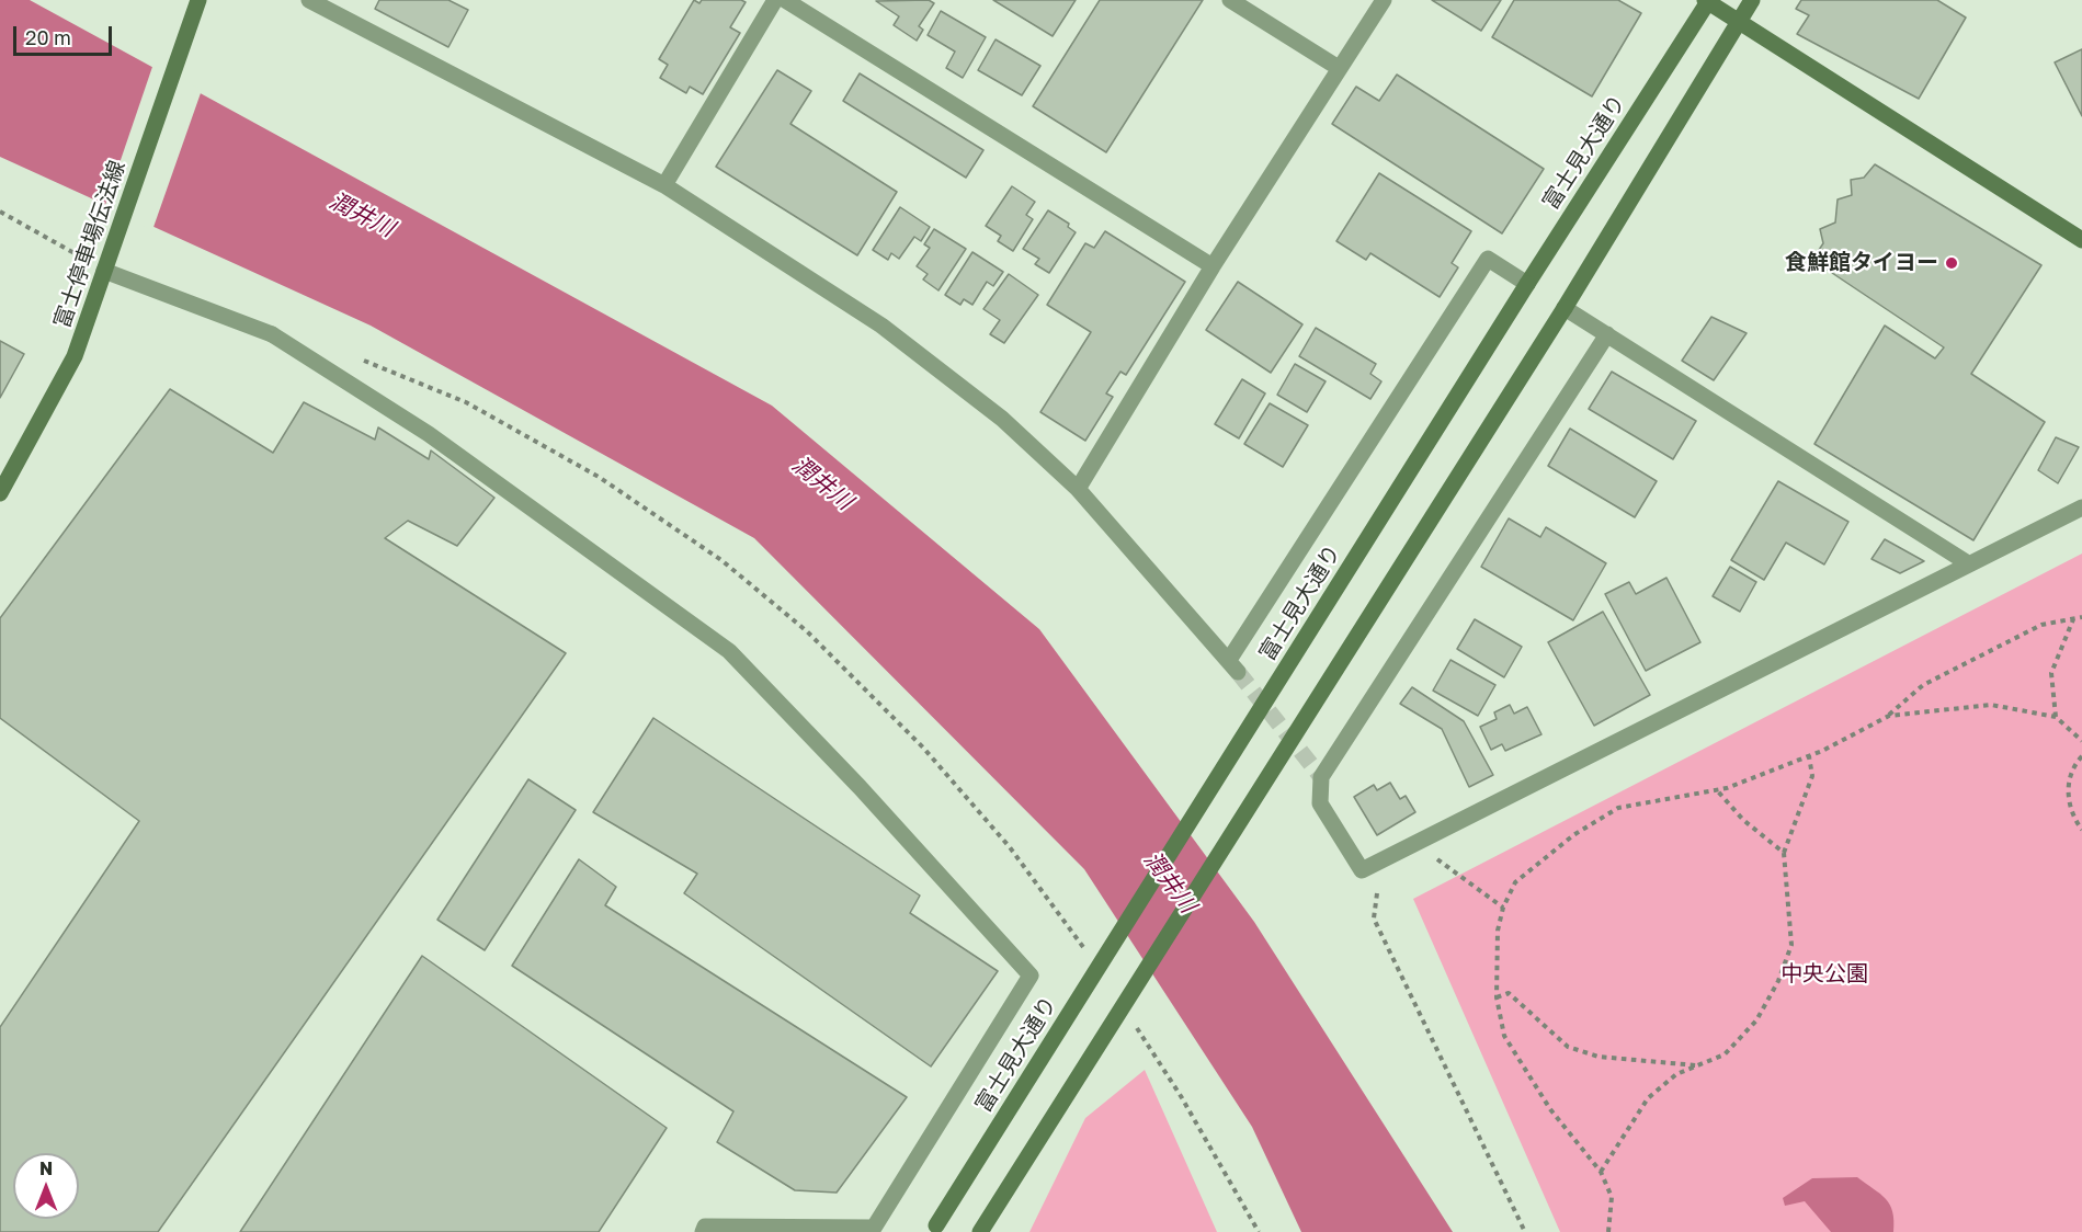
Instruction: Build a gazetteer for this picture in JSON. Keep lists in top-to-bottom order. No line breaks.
{"streets":{"street":["富士見大通り","富士停車場伝法線"]},"water":["潤井川"],"parks":["中央公園"],"places":["食鮮館タイヨー"],"scale_bar":"20 m","north":"top"}
